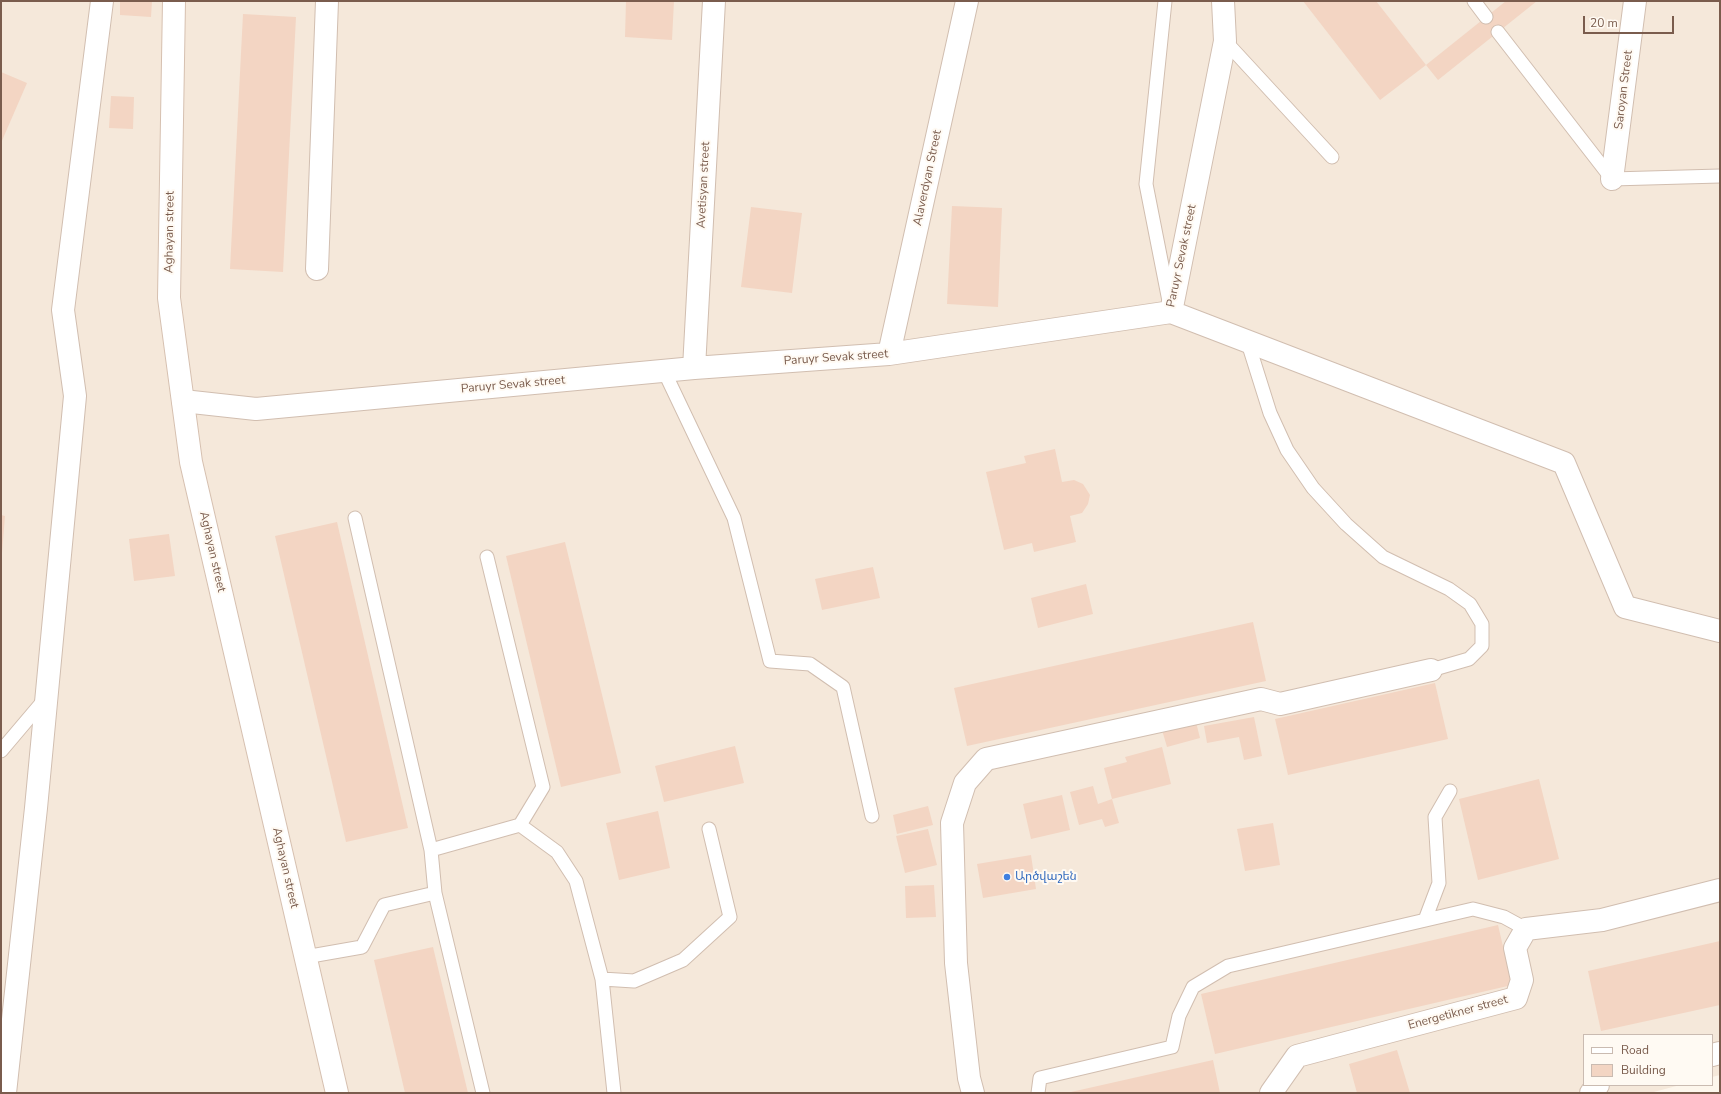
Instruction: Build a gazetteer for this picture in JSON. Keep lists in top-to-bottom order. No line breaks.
{"streets":{"street":["Saroyan Street","Alaverdyan Street","Avetisyan street","Aghayan street","Paruyr Sevak street","Energetikner street"]},"crossings":[["Alaverdyan Street","Paruyr Sevak street"],["Avetisyan street","Paruyr Sevak street"],["Aghayan street","Paruyr Sevak street"]],"places":["Արծվաշեն"],"legend":["Road","Building"],"scale_bar":"20 m"}
